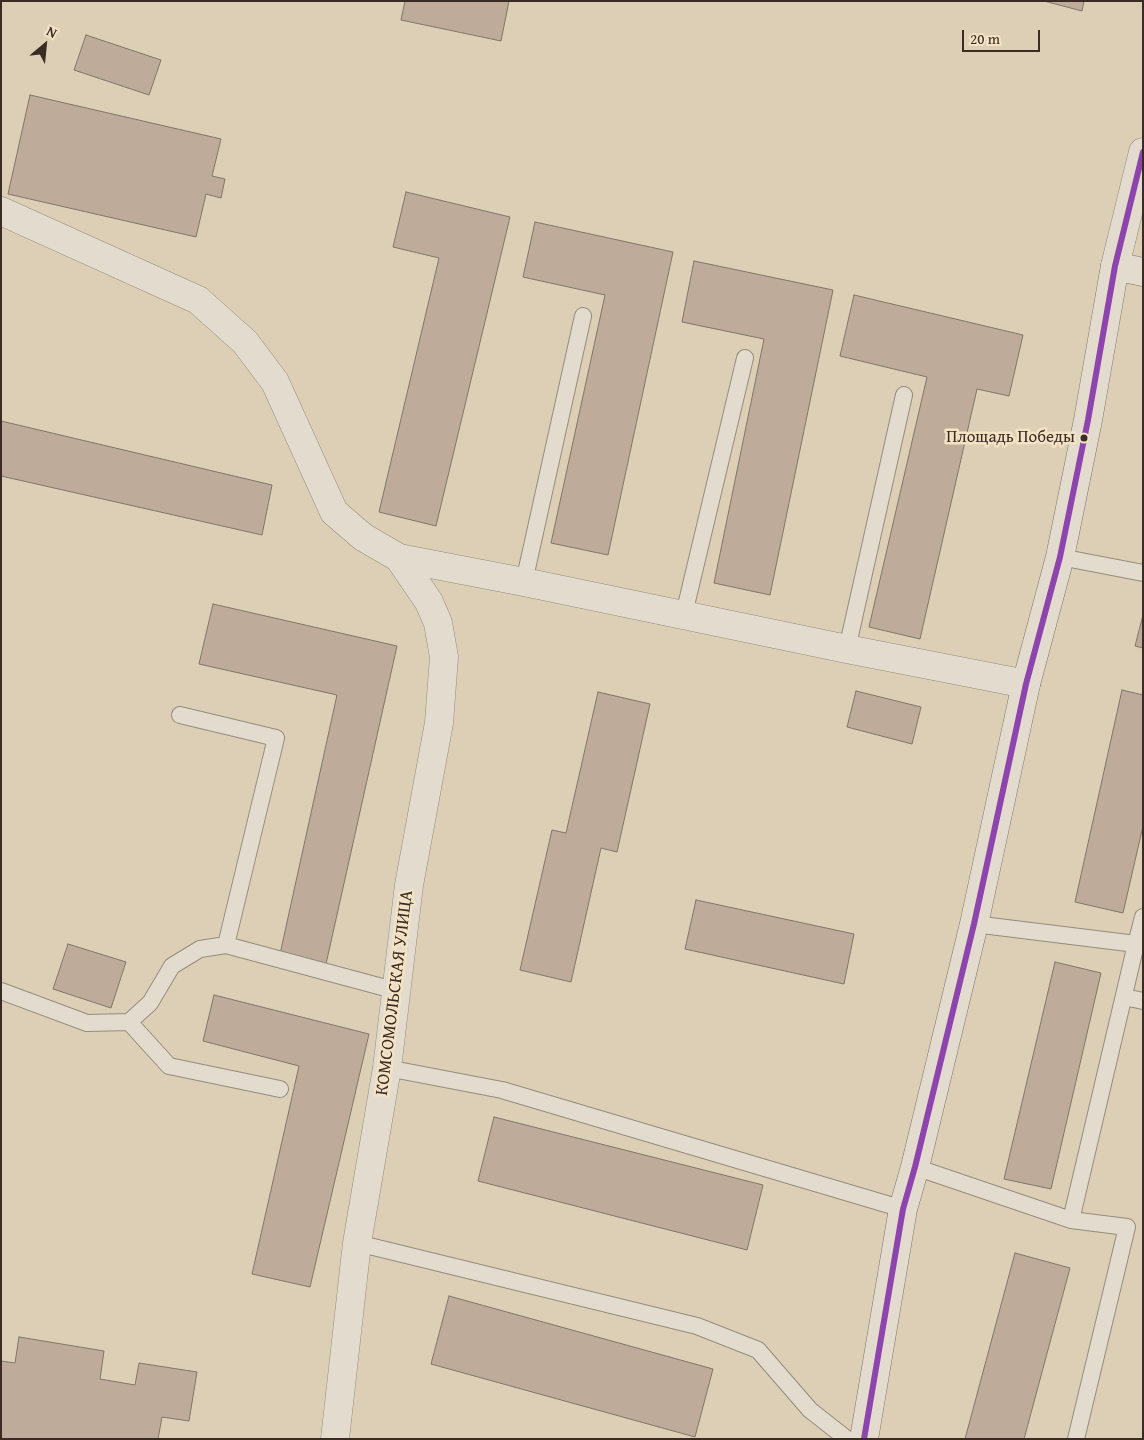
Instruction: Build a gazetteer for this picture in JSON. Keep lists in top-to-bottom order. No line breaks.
{"streets":{"street":["КОМСОМОЛЬСКАЯ УЛИЦА"]},"places":["Площадь Победы"],"scale_bar":"20 m","north":"top right"}
